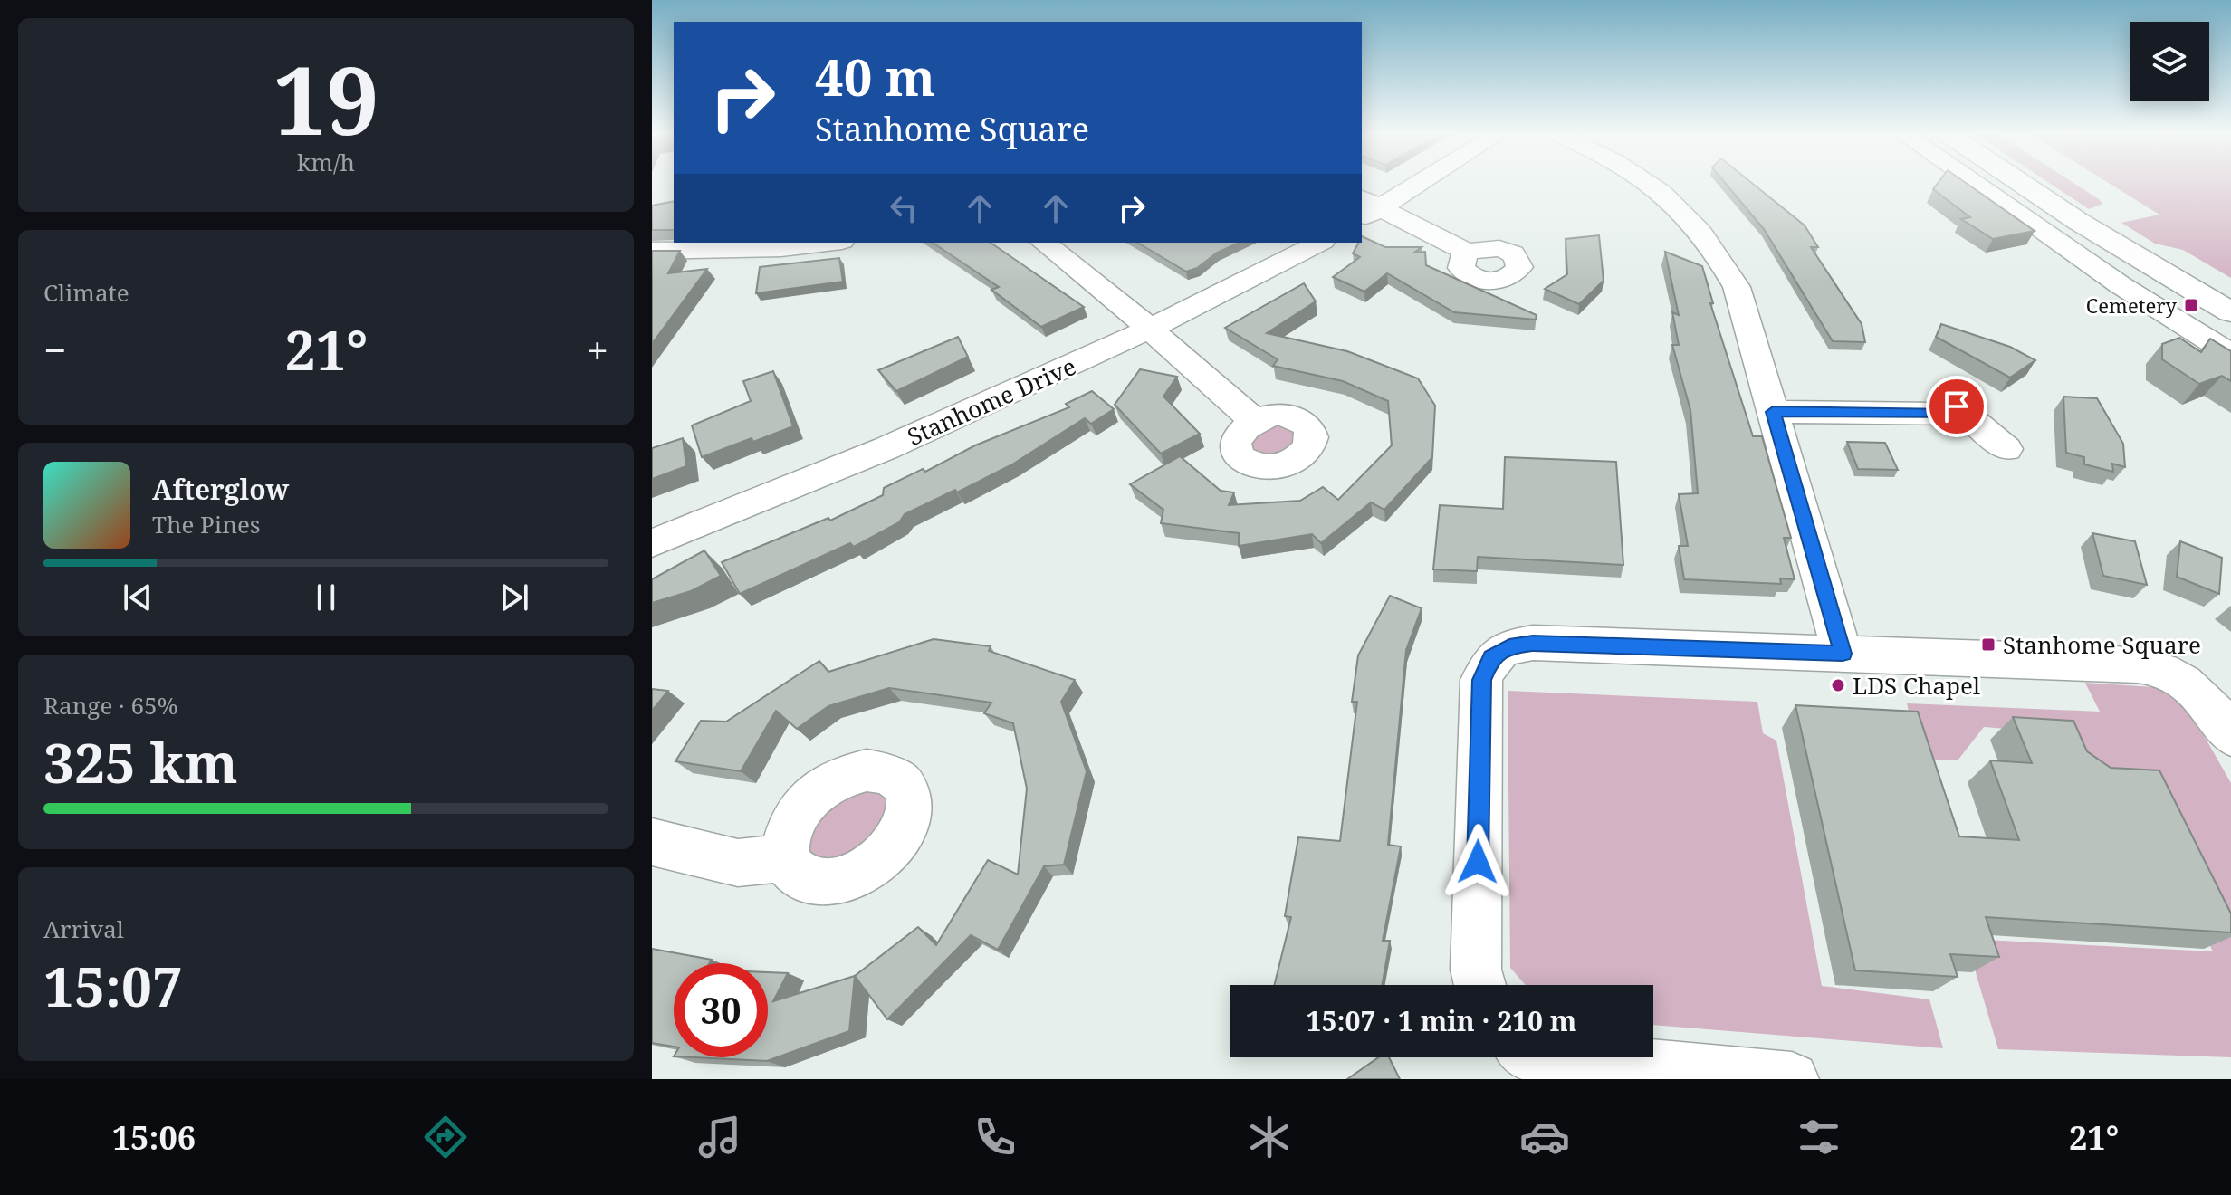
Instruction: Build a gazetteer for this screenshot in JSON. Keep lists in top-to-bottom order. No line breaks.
{"streets":{"street":["Stanhome Drive"]},"places":{"transit":["Cemetery","Stanhome Square"],"other":["LDS Chapel"]},"page":{"tile":[["19","km/h"],"Climate",["Range · 65%","325 km"],["Arrival","15:07"]],"turn":["40 m","Stanhome Square"],"heat":["−","21°","+"],"song":["Afterglow","The Pines"],"limit":"30","trip":"15:07 · 1 min · 210 m","tabs":["15:06","21°"]}}
